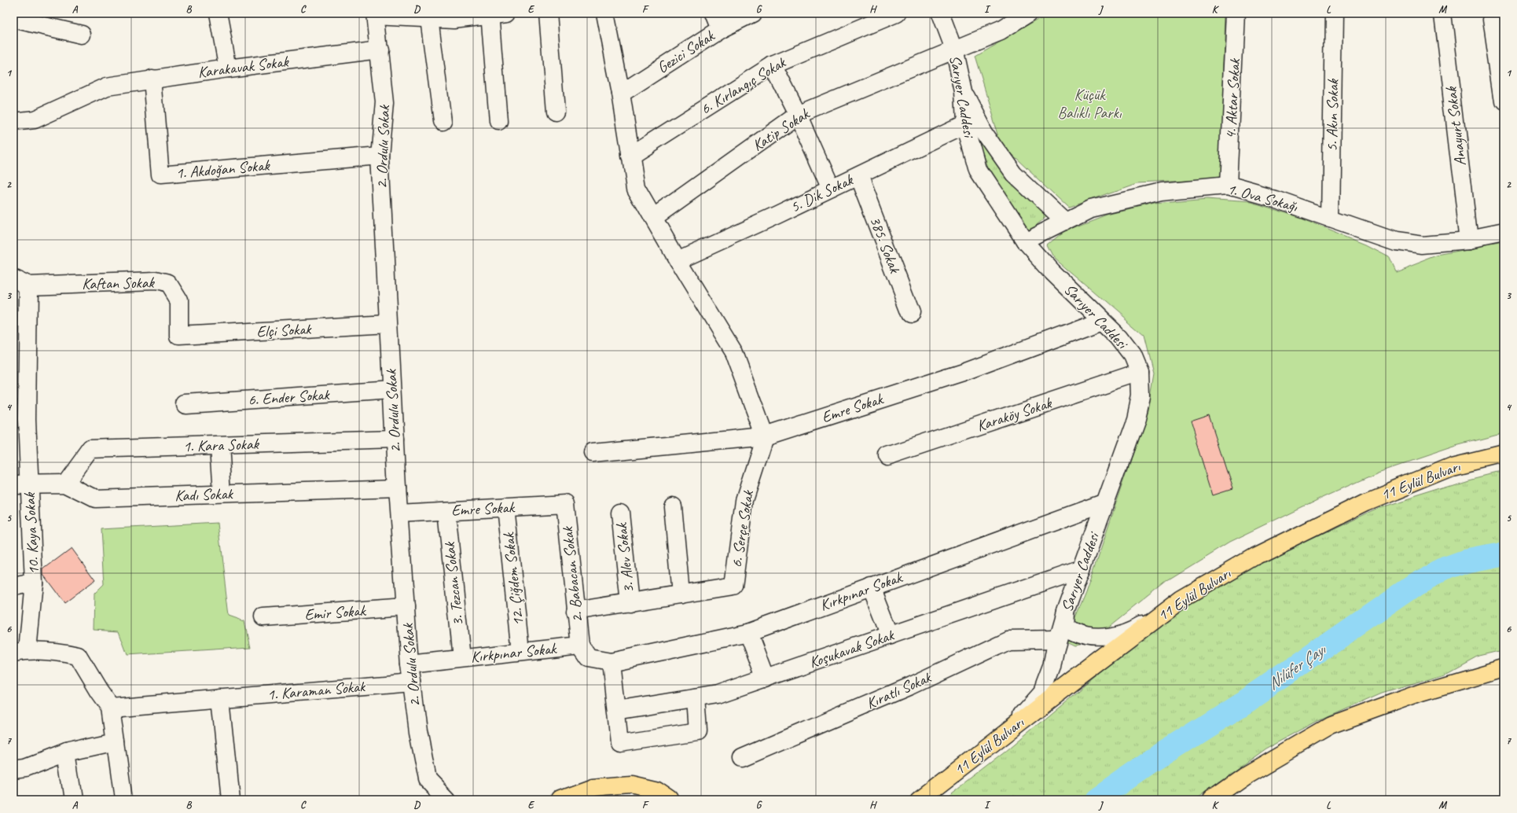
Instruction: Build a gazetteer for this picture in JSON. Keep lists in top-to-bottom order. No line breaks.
{"streets":{"main road":["11 Eylül Bulvarı"],"street":["Gezici Sokak","Karakavak Sokak","6. Kırlangıç Sokak","Sarıyer Caddesi","4. Aktar Sokak","5. Akın Sokak","Anayurt Sokak","Katip Sokak","2. Ordulu Sokak","1. Akdoğan Sokak","5. Dik Sokak","1. Ova Sokağı","385. Sokak","Kaftan Sokak","Elçi Sokak","6. Ender Sokak","Emre Sokak","Karaköy Sokak","1. Kara Sokak","Kadı Sokak","6. Serçe Sokak","10. Kaya Sokak","3. Alev Sokak","2. Babacan Sokak","12. Çiğdem Sokak","3. Tezcan Sokak","Kırkpınar Sokak","Emir Sokak","Koşukavak Sokak","1. Karaman Sokak","Kıratlı Sokak"]},"crossings":[["Karakavak Sokak","2. Ordulu Sokak"],["Karakavak Sokak","1. Akdoğan Sokak"],["Sarıyer Caddesi","Katip Sokak"],["Sarıyer Caddesi","5. Dik Sokak"],["Sarıyer Caddesi","1. Ova Sokağı"],["Sarıyer Caddesi","Emre Sokak"],["Sarıyer Caddesi","Karaköy Sokak"],["Sarıyer Caddesi","11 Eylül Bulvarı"],["Sarıyer Caddesi","Kırkpınar Sokak"],["Sarıyer Caddesi","Koşukavak Sokak"],["Sarıyer Caddesi","Kıratlı Sokak"],["4. Aktar Sokak","1. Ova Sokağı"],["5. Akın Sokak","1. Ova Sokağı"],["Anayurt Sokak","1. Ova Sokağı"],["2. Ordulu Sokak","1. Akdoğan Sokak"],["2. Ordulu Sokak","Elçi Sokak"],["2. Ordulu Sokak","6. Ender Sokak"],["2. Ordulu Sokak","Emre Sokak"],["2. Ordulu Sokak","1. Kara Sokak"],["2. Ordulu Sokak","Kadı Sokak"],["2. Ordulu Sokak","Kırkpınar Sokak"],["2. Ordulu Sokak","Emir Sokak"],["2. Ordulu Sokak","1. Karaman Sokak"],["5. Dik Sokak","385. Sokak"],["Kaftan Sokak","Elçi Sokak"],["Kaftan Sokak","10. Kaya Sokak"],["Emre Sokak","6. Serçe Sokak"],["Emre Sokak","2. Babacan Sokak"],["Emre Sokak","12. Çiğdem Sokak"],["Emre Sokak","3. Tezcan Sokak"],["1. Kara Sokak","Kadı Sokak"],["Kadı Sokak","10. Kaya Sokak"],["6. Serçe Sokak","3. Alev Sokak"],["6. Serçe Sokak","2. Babacan Sokak"],["2. Babacan Sokak","Kırkpınar Sokak"],["12. Çiğdem Sokak","Kırkpınar Sokak"],["3. Tezcan Sokak","Kırkpınar Sokak"]],"water":["Nilüfer Çayı"],"parks":["Küçük Balıklı Parkı"],"grid":{"columns":["A","B","C","D","E","F","G","H","I","J","K","L","M"],"rows":["1","2","3","4","5","6","7"]}}
